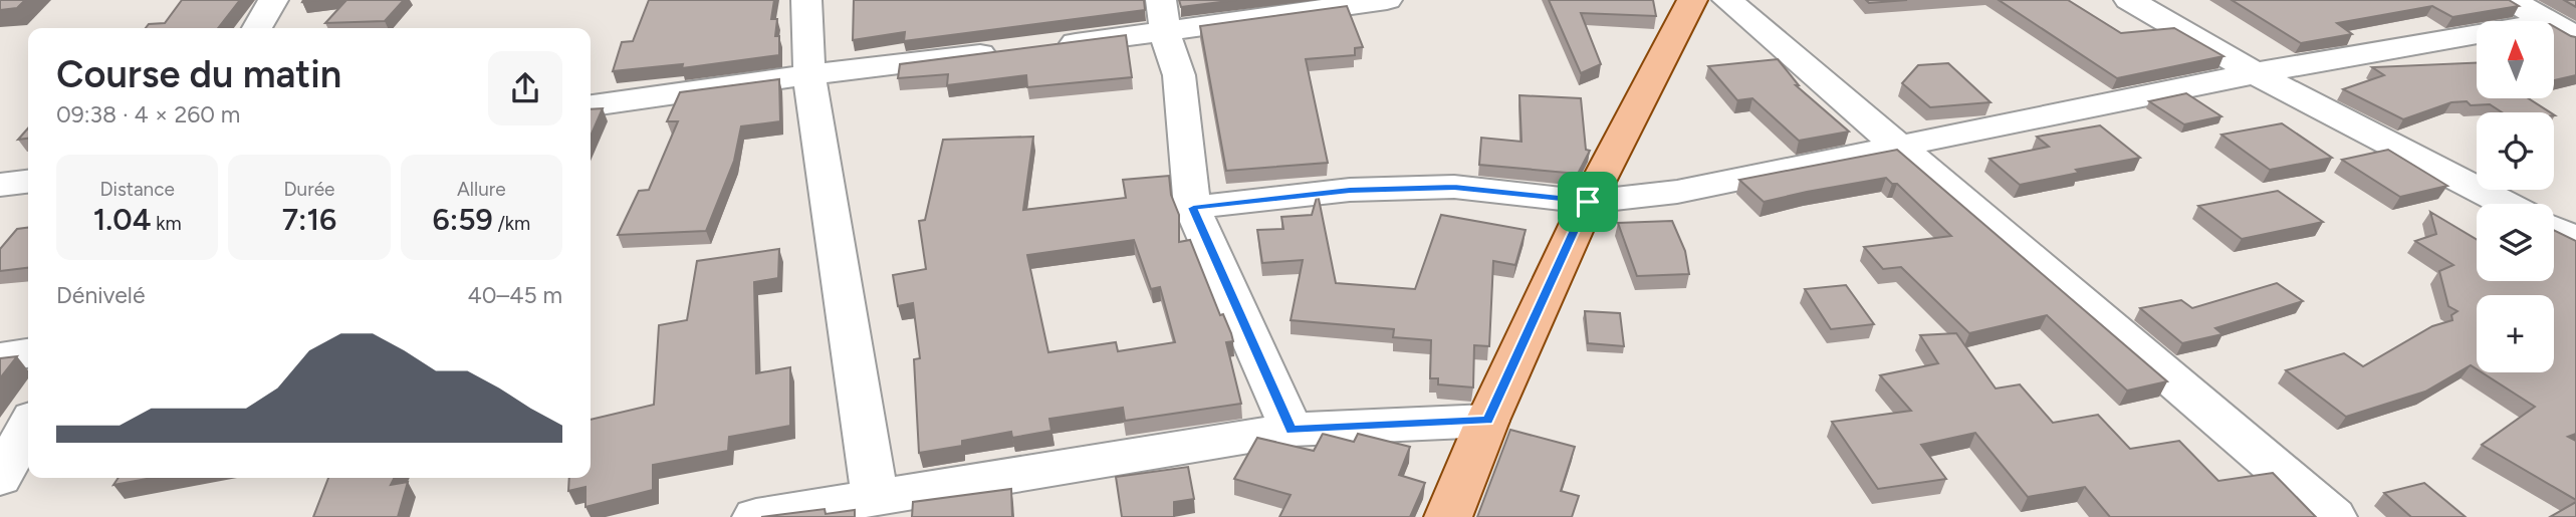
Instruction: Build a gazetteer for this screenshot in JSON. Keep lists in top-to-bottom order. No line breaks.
{"north":"top","page":{"map_buttons":"+","heading":["Course du matin","09:38 · 4 × 260 m"],"stats":[["Distance","1.04 km"],["Durée","7:16"],["Allure","6:59 /km"]],"chart":["Dénivelé","40–45 m"]}}
